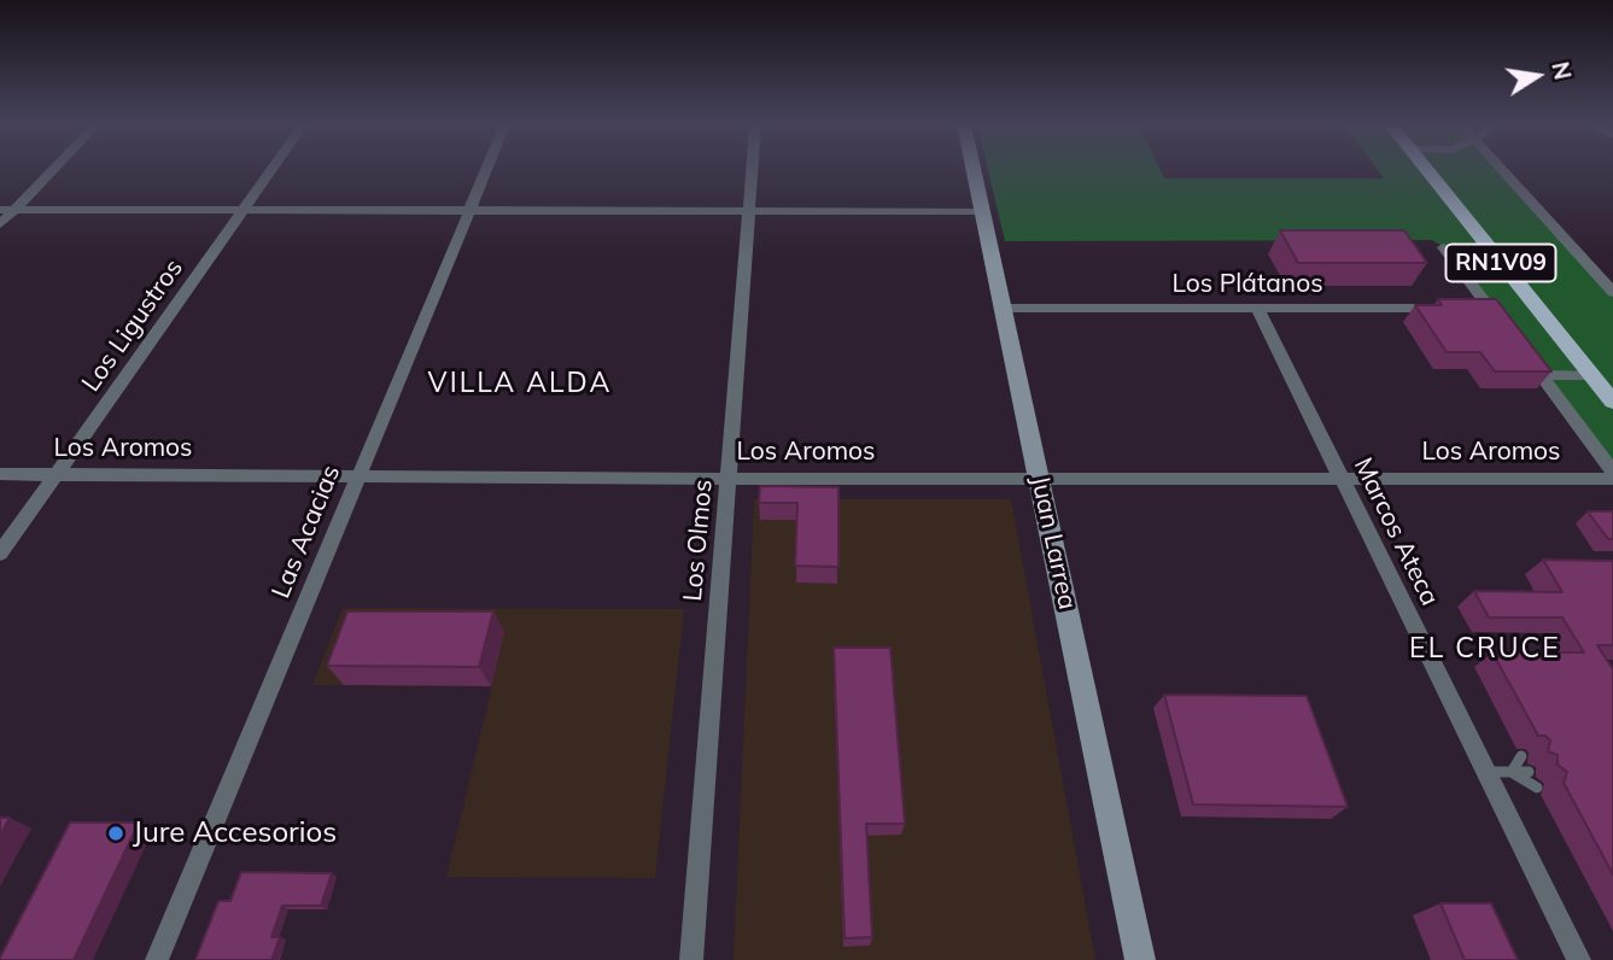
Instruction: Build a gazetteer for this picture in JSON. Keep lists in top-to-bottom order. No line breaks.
{"streets":{"main road":["RN1V09"],"street":["Los Plátanos","Los Ligustros","Los Aromos","Las Acacias","Marcos Ateca","Los Olmos","Juan Larrea"]},"crossings":[["Los Plátanos","Marcos Ateca"],["Los Plátanos","Juan Larrea"],["Los Ligustros","Los Aromos"],["Los Aromos","Las Acacias"],["Los Aromos","Marcos Ateca"],["Los Aromos","Los Olmos"],["Los Aromos","Juan Larrea"]],"districts":["VILLA ALDA","EL CRUCE"],"places":["Jure Accesorios"],"north":"right"}
